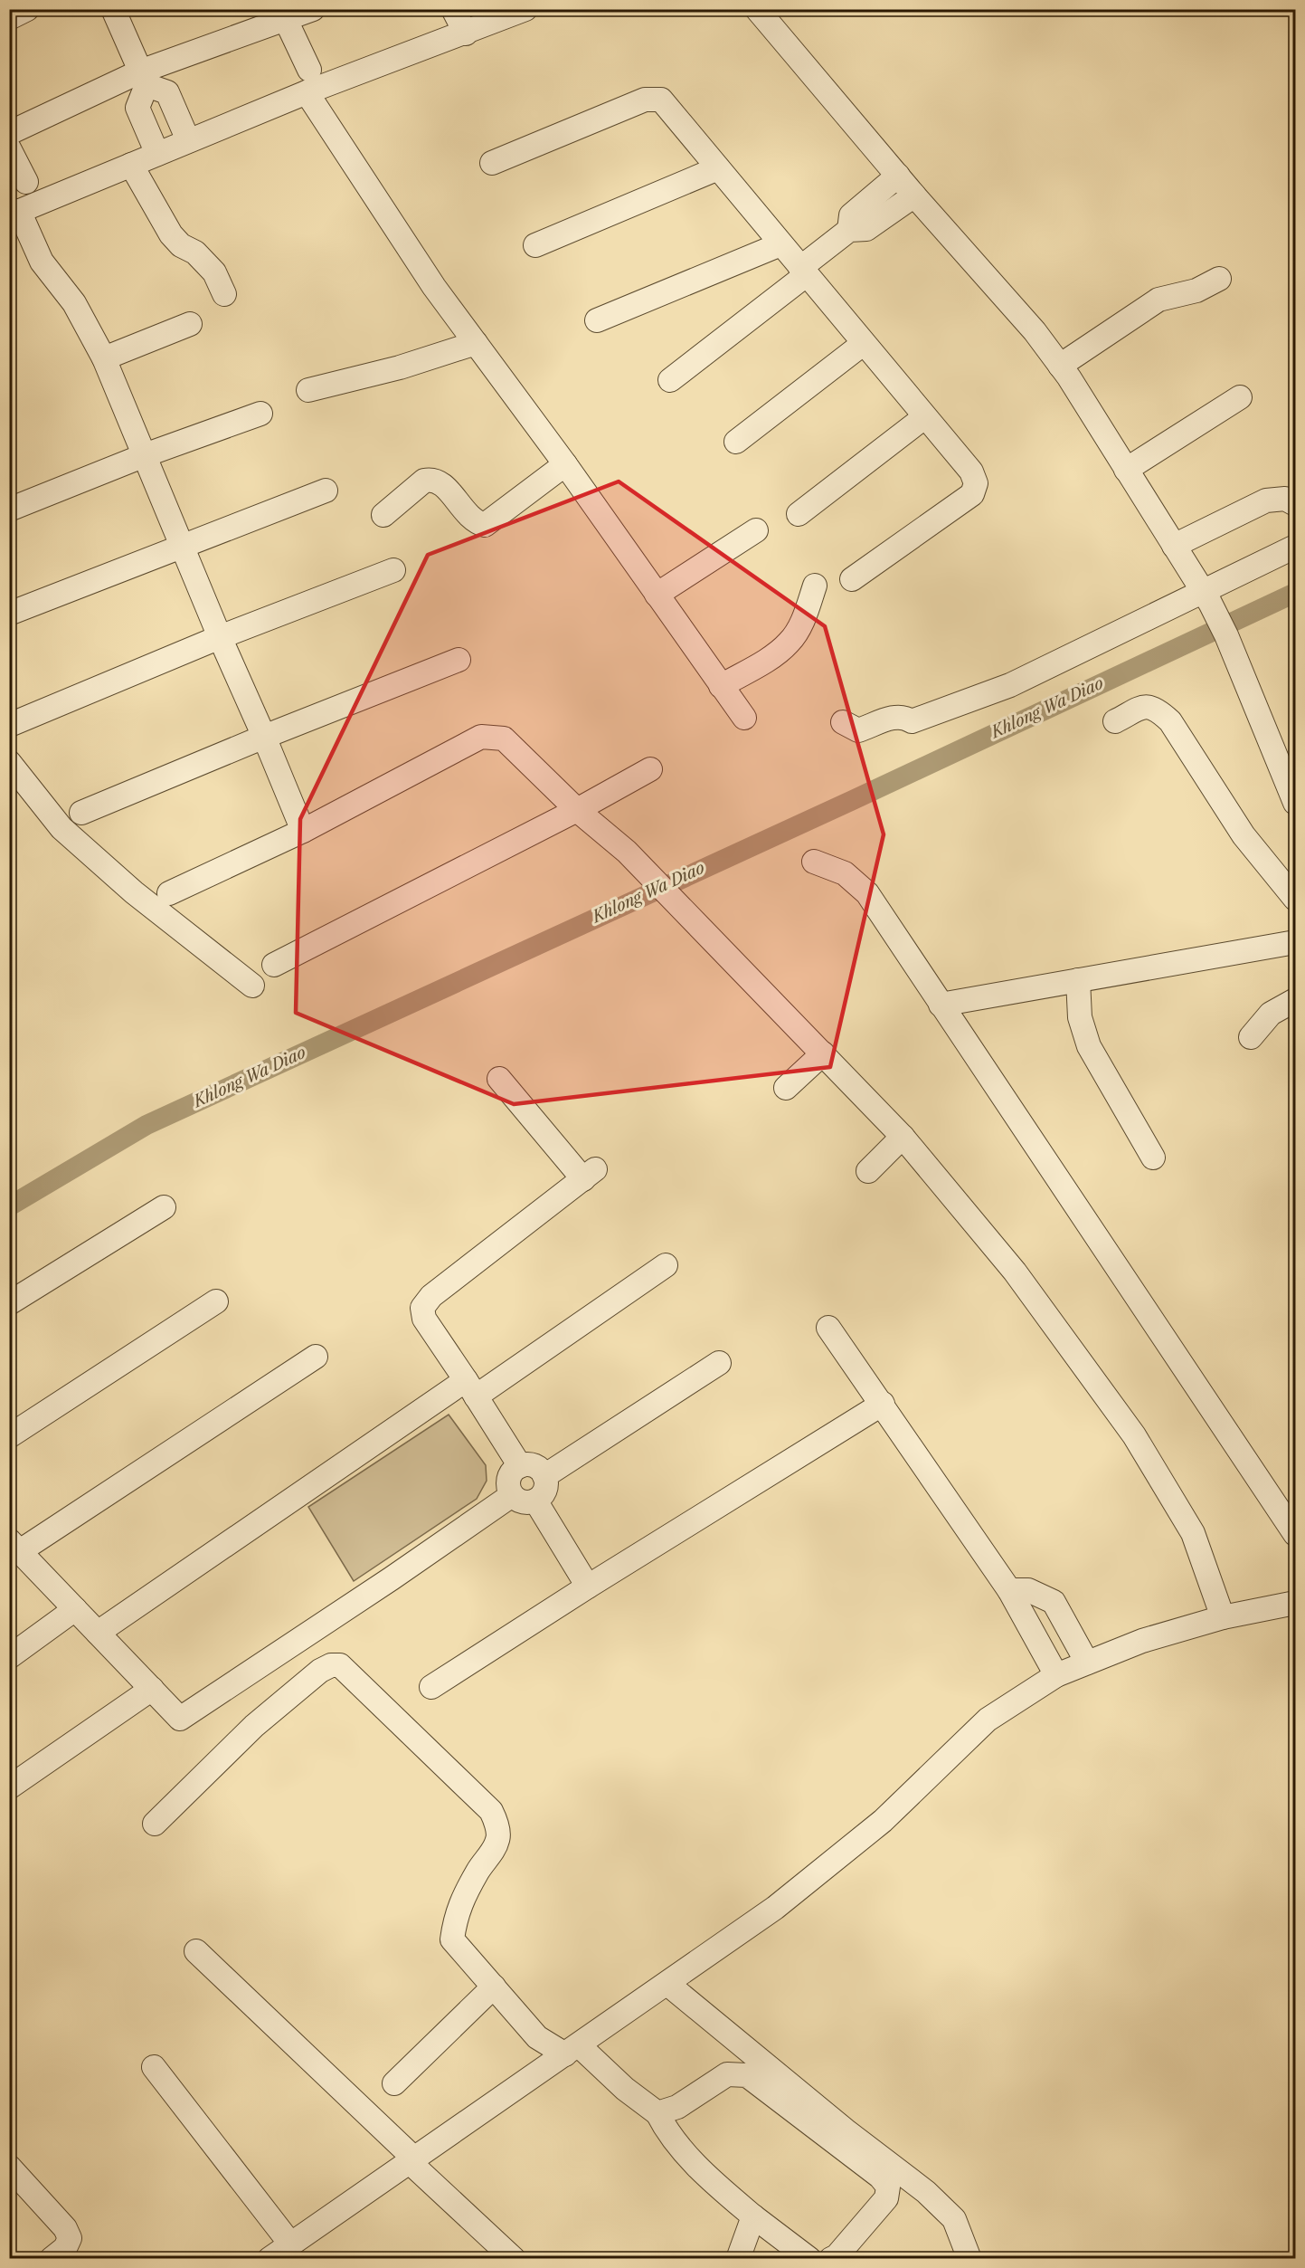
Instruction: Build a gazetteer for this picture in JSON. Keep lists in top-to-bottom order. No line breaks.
{"water":["Khlong Wa Diao"]}
